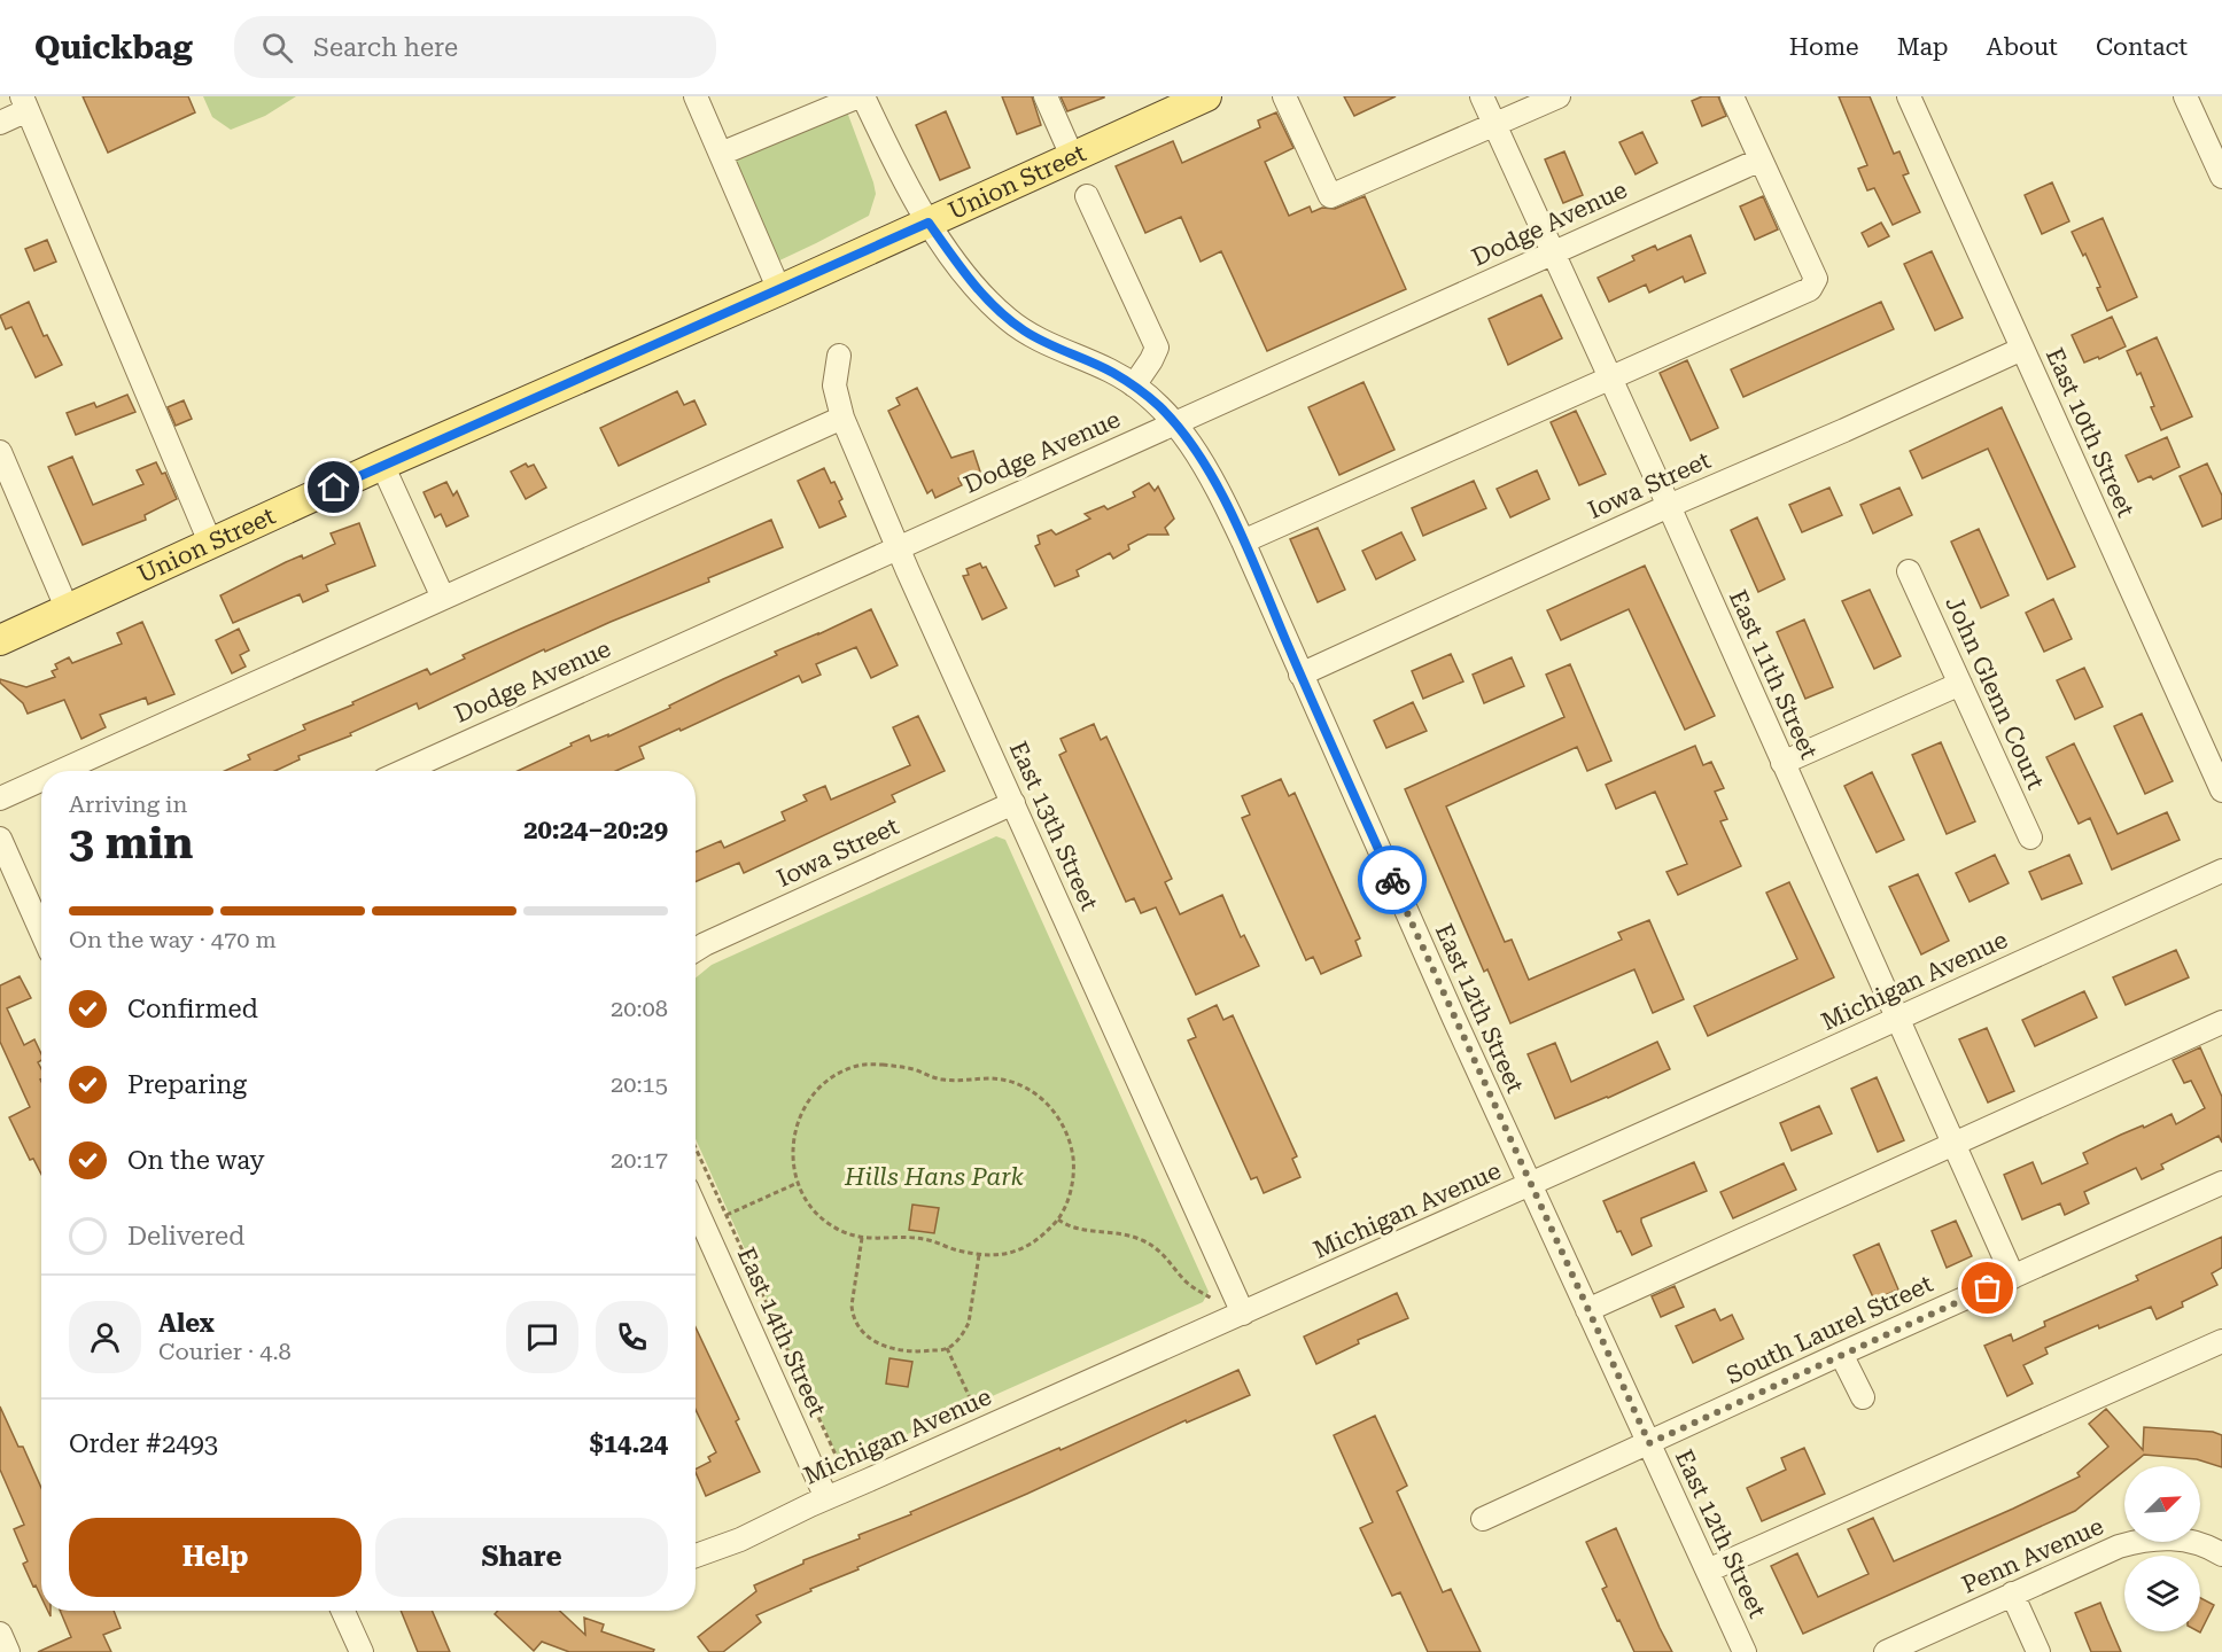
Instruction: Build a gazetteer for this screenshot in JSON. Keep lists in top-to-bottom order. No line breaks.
{"streets":{"main road":["Union Street"],"street":["Dodge Avenue","East 10th Street","Iowa Street","East 11th Street","John Glenn Court","East 13th Street","Michigan Avenue","East 12th Street","South Laurel Street","East 14th Street","Penn Avenue"]},"crossings":[["Union Street","East 12th Street"],["Dodge Avenue","East 11th Street"],["Dodge Avenue","East 13th Street"],["Dodge Avenue","East 12th Street"],["East 10th Street","Iowa Street"],["Iowa Street","East 11th Street"],["Iowa Street","East 13th Street"],["Iowa Street","East 12th Street"],["East 11th Street","Michigan Avenue"],["East 11th Street","South Laurel Street"],["East 13th Street","Michigan Avenue"],["Michigan Avenue","East 12th Street"],["Michigan Avenue","East 14th Street"],["East 12th Street","South Laurel Street"]],"parks":["Hills Hans Park"],"north":"top right","page":{"header":"Quickbag","search":"Search here","nav":["Home","Map","About","Contact"],"heading":["3 min","Arriving in","20:24–20:29"],"panel":["Alex","Courier · 4.8","Order #2493","$14.24"],"bar":"On the way · 470 m","list":[["Confirmed","20:08"],["Preparing","20:15"],["On the way","20:17"],"Delivered"],"buttons":["Help","Share"]}}
